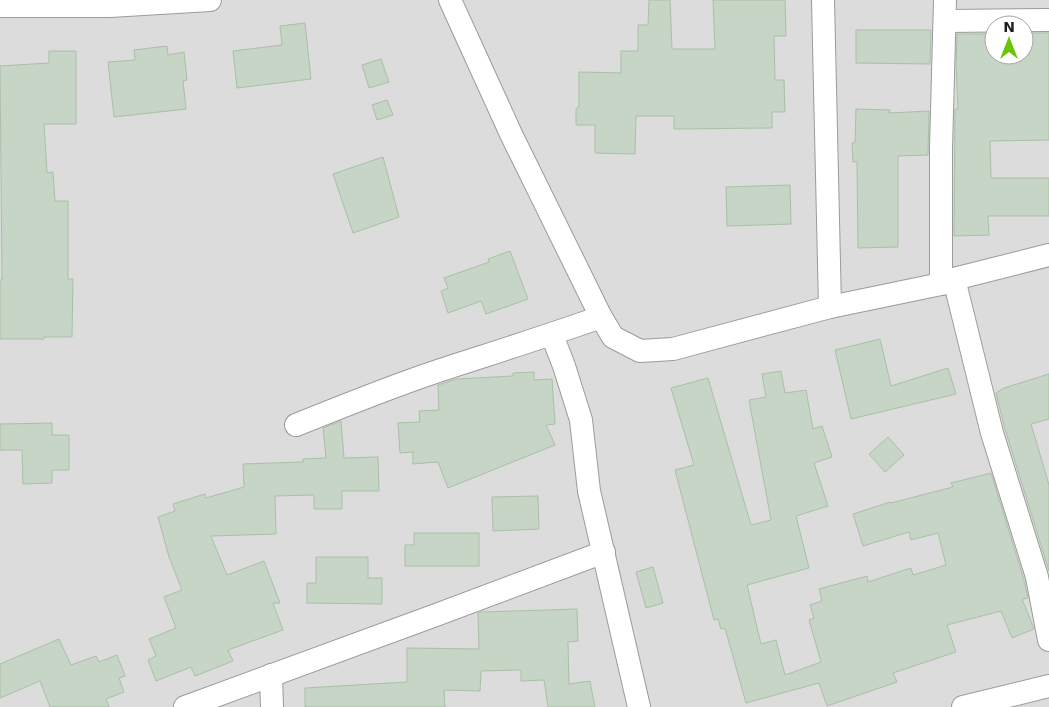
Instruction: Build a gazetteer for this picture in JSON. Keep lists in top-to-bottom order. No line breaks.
{"north":"top"}
